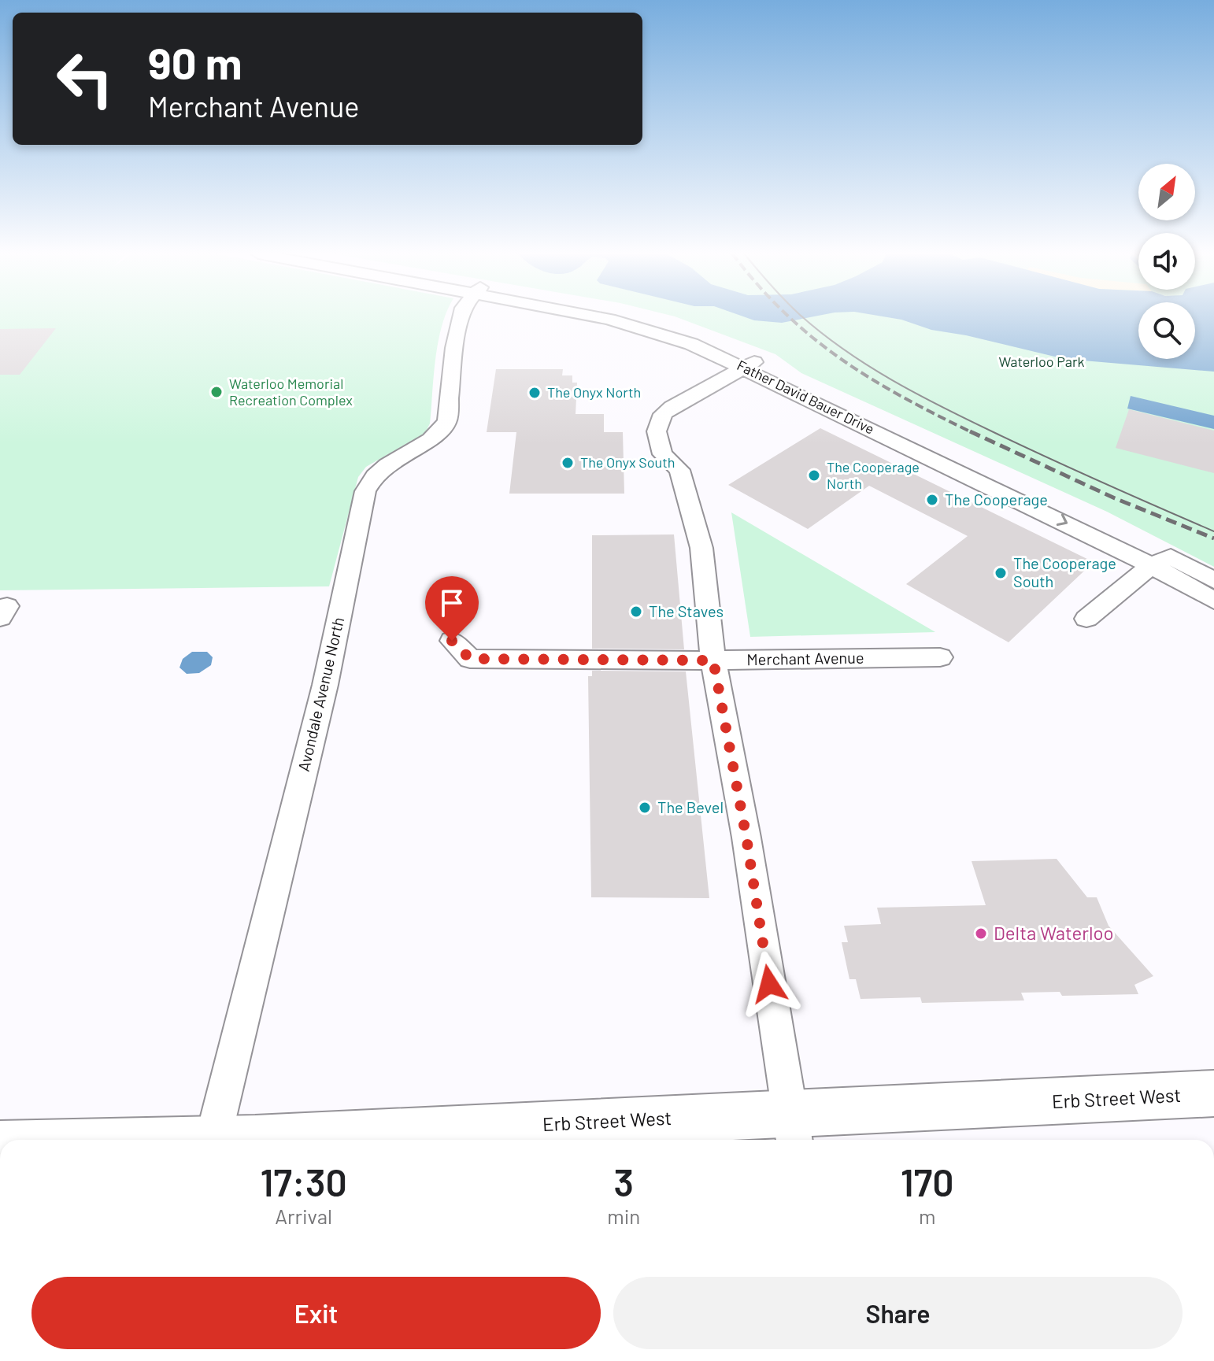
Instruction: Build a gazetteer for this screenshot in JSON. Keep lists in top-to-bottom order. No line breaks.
{"streets":{"main road":["Erb Street West"],"street":["Father David Bauer Drive","Merchant Avenue","Avondale Avenue North"]},"parks":["Waterloo Park"],"places":["Waterloo Memorial Recreation Complex","The Onyx North","The Onyx South","The Cooperage North","The Cooperage","The Cooperage South","The Staves","The Bevel","Delta Waterloo"],"north":"top right","page":{"turn":["90 m","Merchant Avenue"],"eta":["17:30","Arrival","3","min","170","m"],"buttons":["Exit","Share"]}}
